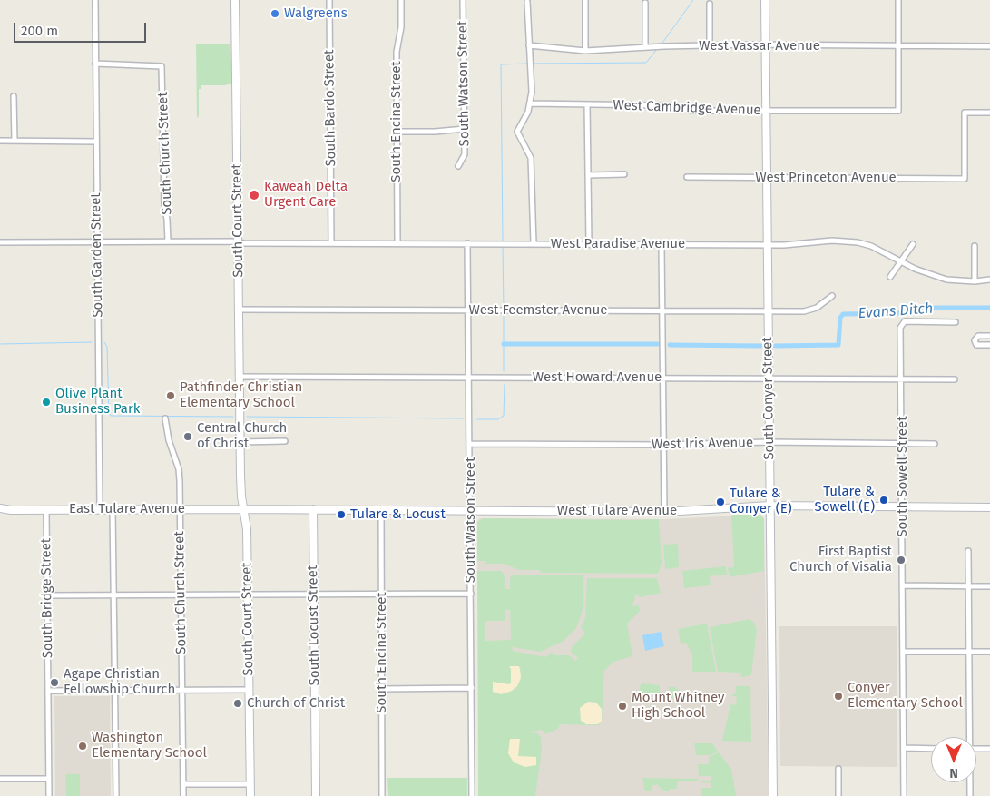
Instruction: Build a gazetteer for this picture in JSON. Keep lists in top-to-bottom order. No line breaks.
{"streets":{"street":["West Vassar Avenue","South Watson Street","South Bardo Street","West Cambridge Avenue","South Encina Street","South Church Street","West Princeton Avenue","South Court Street","West Paradise Avenue","South Garden Street","West Feemster Avenue","West Howard Avenue","South Conyer Street","West Iris Avenue","South Sowell Street","East Tulare Avenue","West Tulare Avenue","South Bridge Street","South Locust Street"]},"crossings":[["West Vassar Avenue","West Cambridge Avenue"],["West Vassar Avenue","South Conyer Street"],["South Watson Street","West Paradise Avenue"],["South Watson Street","West Feemster Avenue"],["South Watson Street","West Howard Avenue"],["South Watson Street","West Iris Avenue"],["South Watson Street","West Tulare Avenue"],["South Bardo Street","West Paradise Avenue"],["West Cambridge Avenue","South Conyer Street"],["South Encina Street","West Paradise Avenue"],["South Encina Street","West Tulare Avenue"],["South Church Street","West Paradise Avenue"],["South Church Street","South Garden Street"],["South Church Street","East Tulare Avenue"],["West Princeton Avenue","South Conyer Street"],["South Court Street","West Paradise Avenue"],["South Court Street","West Feemster Avenue"],["South Court Street","West Howard Avenue"],["South Court Street","East Tulare Avenue"],["South Court Street","West Tulare Avenue"],["West Paradise Avenue","South Garden Street"],["West Paradise Avenue","South Conyer Street"],["South Garden Street","East Tulare Avenue"],["West Feemster Avenue","South Conyer Street"],["West Howard Avenue","South Conyer Street"],["West Howard Avenue","South Sowell Street"],["South Conyer Street","West Iris Avenue"],["South Conyer Street","West Tulare Avenue"],["West Iris Avenue","South Sowell Street"],["South Sowell Street","West Tulare Avenue"],["East Tulare Avenue","West Tulare Avenue"],["East Tulare Avenue","South Bridge Street"],["West Tulare Avenue","South Locust Street"]],"water":["Evans Ditch"],"places":["Walgreens","Kaweah Delta Urgent Care","Pathfinder Christian Elementary School","Olive Plant Business Park","Central Church of Christ","Tulare & Sowell (E)","Tulare & Conyer (E)","Tulare & Locust","First Baptist Church of Visalia","Agape Christian Fellowship Church","Conyer Elementary School","Church of Christ","Mount Whitney High School","Washington Elementary School"],"scale_bar":"200 m","north":"bottom"}
